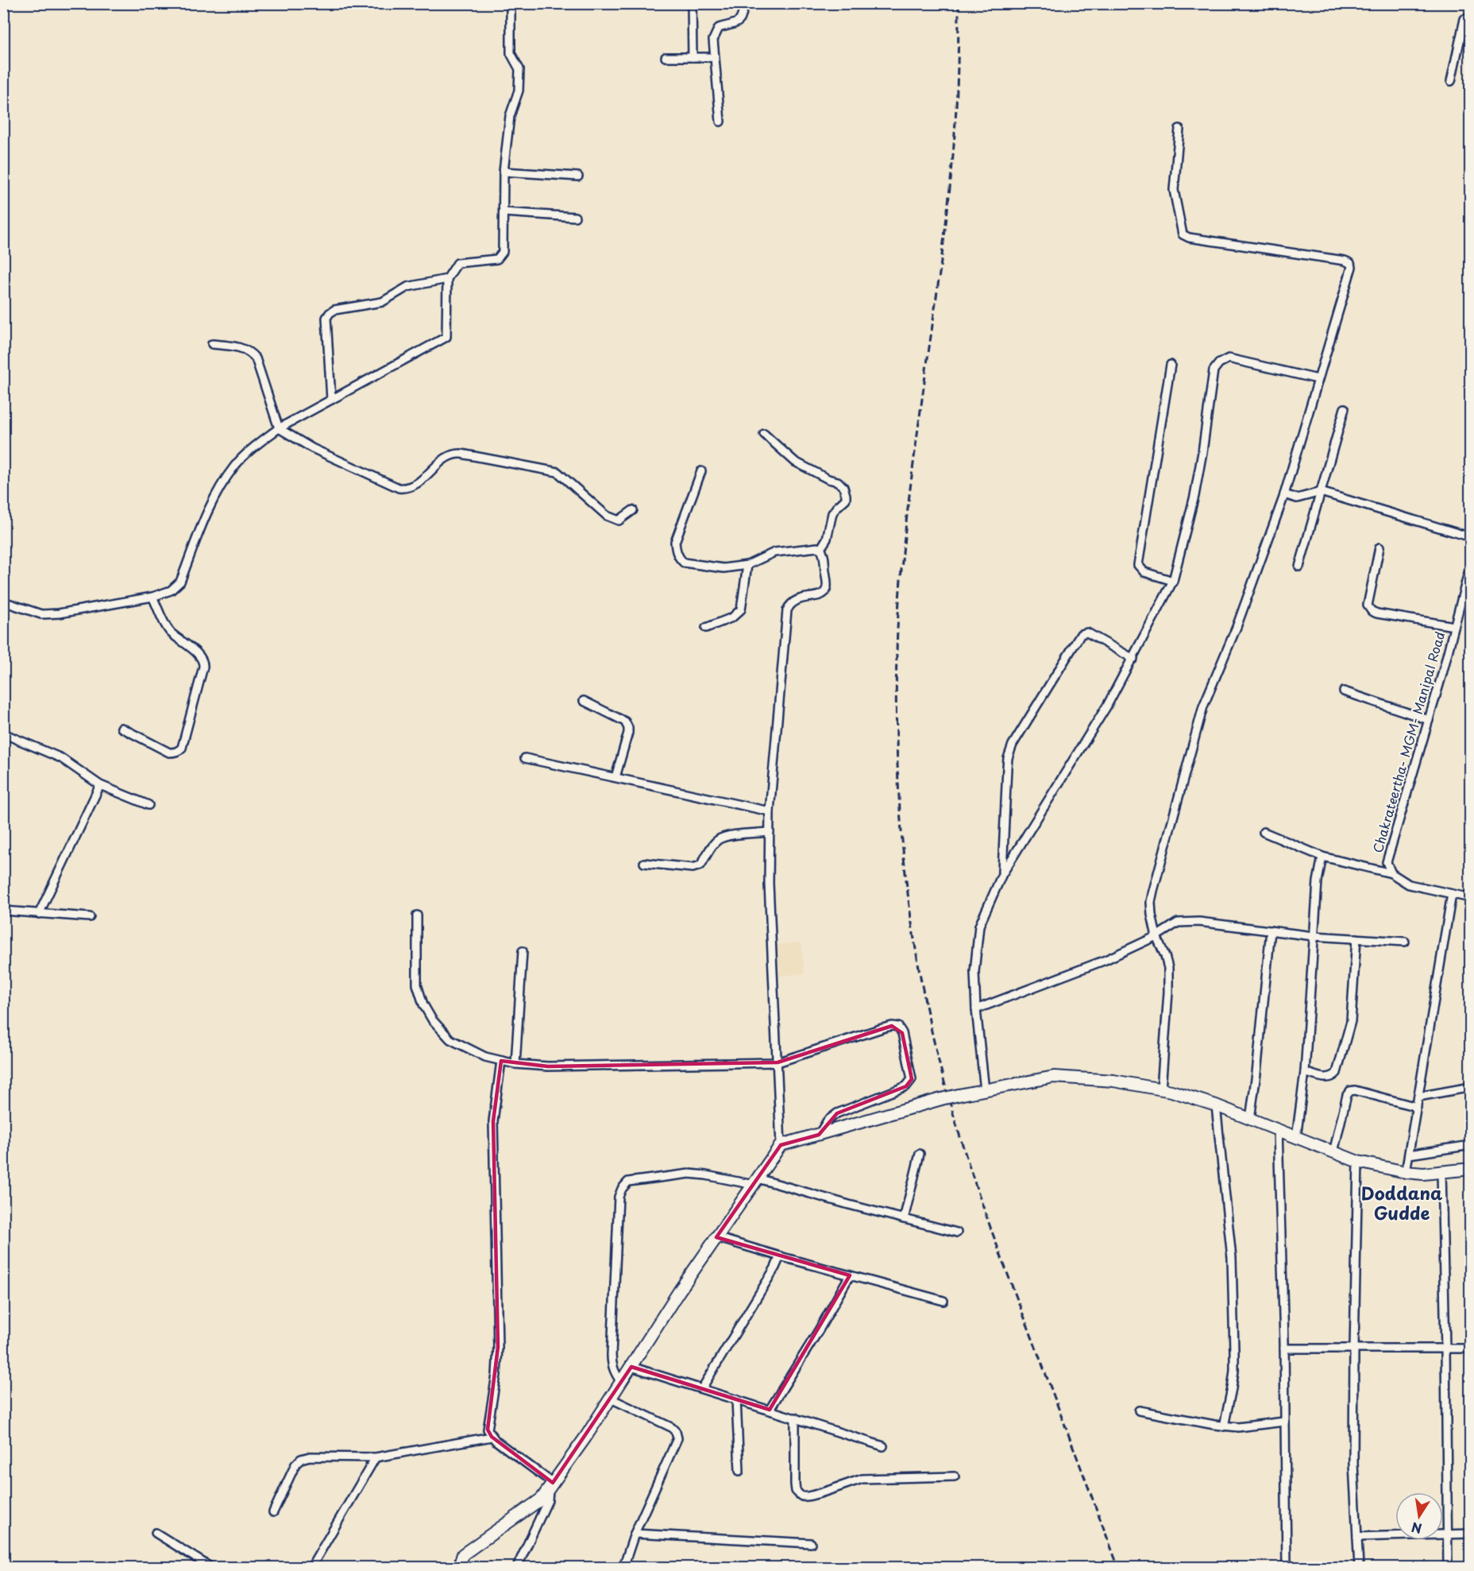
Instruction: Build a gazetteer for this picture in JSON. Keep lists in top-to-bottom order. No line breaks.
{"streets":{"street":["Chakrateertha- MGM- Manipal Road"]},"districts":["Doddana Gudde"],"north":"bottom"}
